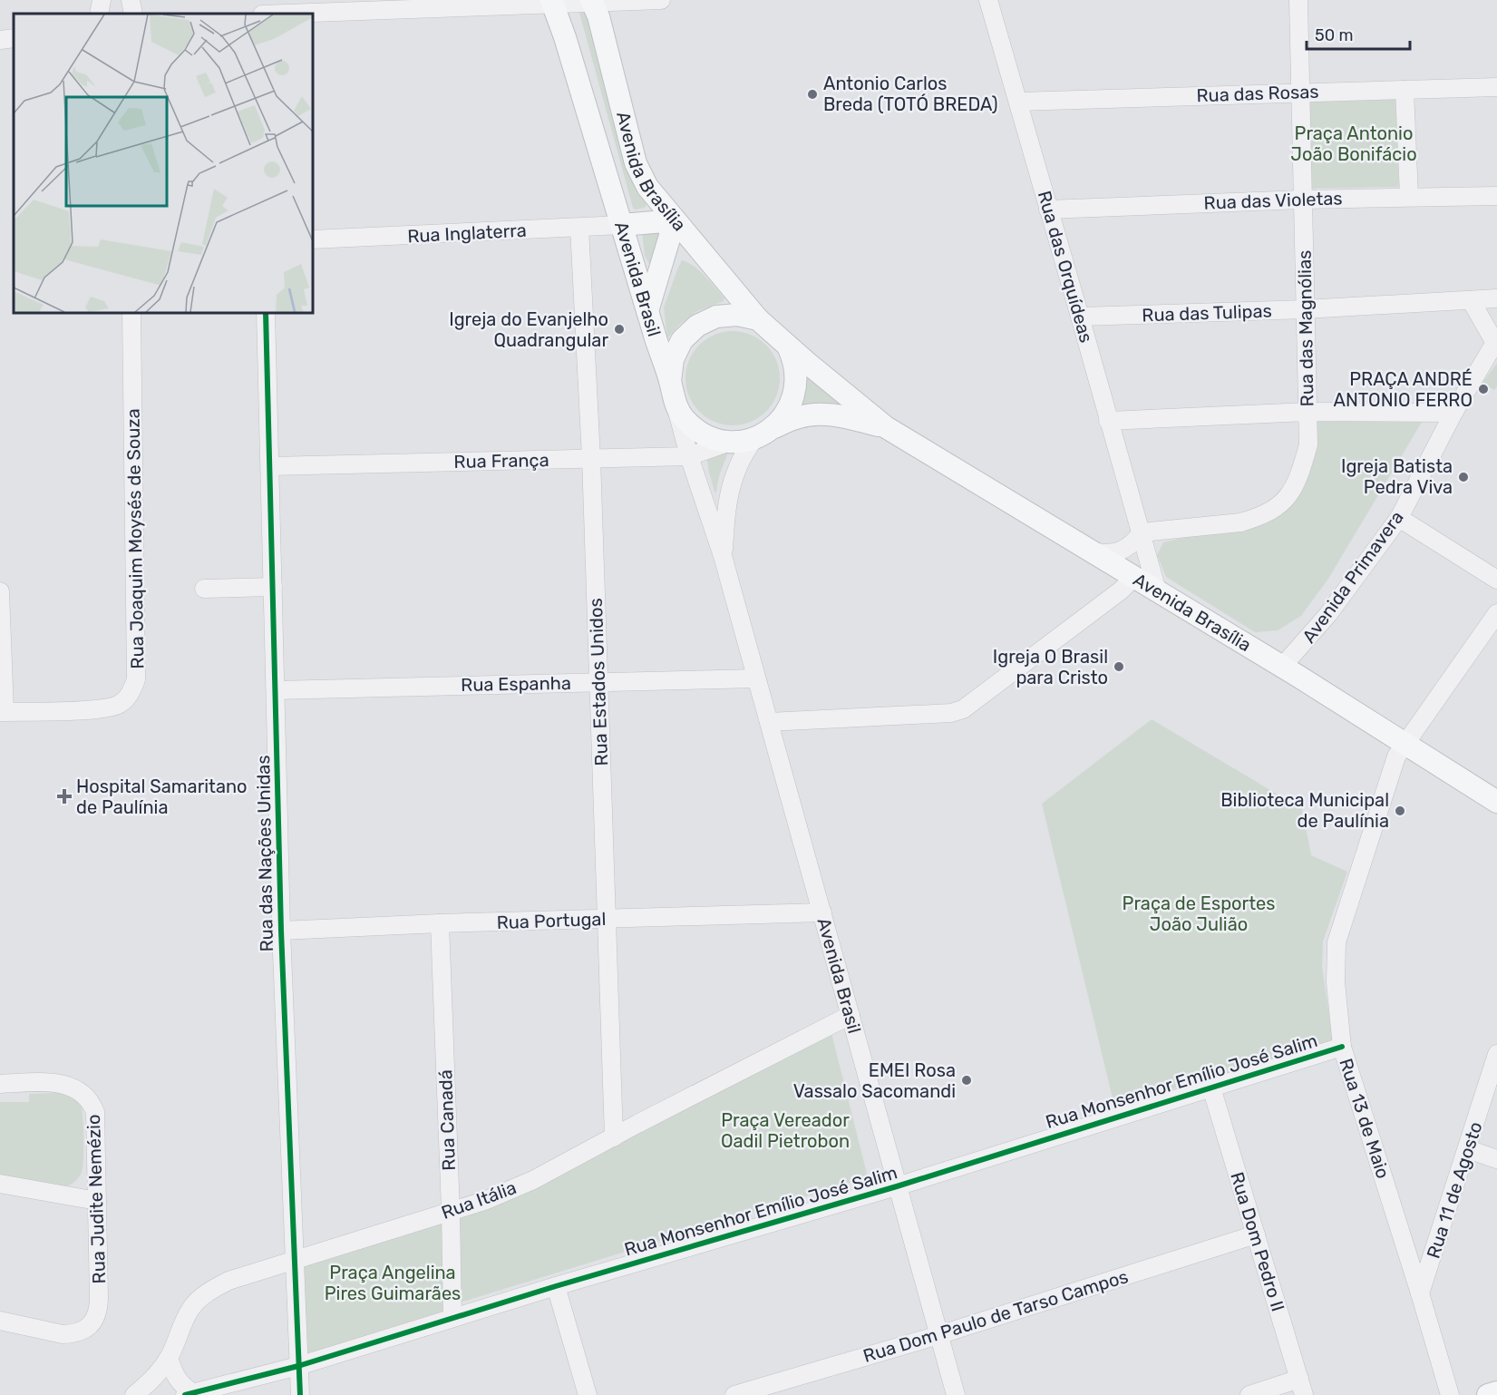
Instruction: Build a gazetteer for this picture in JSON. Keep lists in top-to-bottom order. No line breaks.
{"streets":{"main road":["Avenida Brasília","Avenida Brasil"],"street":["Rua das Rosas","Rua das Violetas","Rua Inglaterra","Rua das Orquídeas","Rua das Tulipas","Rua das Magnólias","Rua França","Rua Joaquim Moysés de Souza","Avenida Primavera","Rua Estados Unidos","Rua Espanha","Rua das Nações Unidas","Rua Portugal","Rua Monsenhor Emílio José Salim","Rua 13 de Maio","Rua Canadá","Rua 11 de Agosto","Rua Judite Nemézio","Rua Itália","Rua Dom Pedro II","Rua Dom Paulo de Tarso Campos"]},"crossings":[["Rua das Rosas","Rua das Orquídeas"],["Rua das Rosas","Rua das Magnólias"],["Avenida Brasília","Rua das Orquídeas"],["Avenida Brasília","Avenida Brasil"],["Avenida Brasília","Rua França"],["Avenida Brasília","Avenida Primavera"],["Avenida Brasília","Rua 13 de Maio"],["Rua das Violetas","Rua das Orquídeas"],["Rua das Violetas","Rua das Magnólias"],["Rua Inglaterra","Avenida Brasil"],["Rua Inglaterra","Rua Estados Unidos"],["Rua das Orquídeas","Rua das Tulipas"],["Rua das Orquídeas","Rua das Magnólias"],["Avenida Brasil","Rua França"],["Avenida Brasil","Rua Espanha"],["Avenida Brasil","Rua Portugal"],["Avenida Brasil","Rua Monsenhor Emílio José Salim"],["Avenida Brasil","Rua Itália"],["Avenida Brasil","Rua Dom Paulo de Tarso Campos"],["Rua das Tulipas","Rua das Magnólias"],["Rua França","Rua Estados Unidos"],["Rua França","Rua das Nações Unidas"],["Rua Estados Unidos","Rua Espanha"],["Rua Estados Unidos","Rua Portugal"],["Rua Estados Unidos","Rua Itália"],["Rua Espanha","Rua das Nações Unidas"],["Rua das Nações Unidas","Rua Portugal"],["Rua das Nações Unidas","Rua Monsenhor Emílio José Salim"],["Rua das Nações Unidas","Rua Itália"],["Rua Portugal","Rua Canadá"],["Rua Monsenhor Emílio José Salim","Rua 13 de Maio"],["Rua Monsenhor Emílio José Salim","Rua Canadá"],["Rua Monsenhor Emílio José Salim","Rua Dom Pedro II"],["Rua 13 de Maio","Rua 11 de Agosto"],["Rua Canadá","Rua Itália"],["Rua Dom Pedro II","Rua Dom Paulo de Tarso Campos"]],"parks":["Praça Antonio João Bonifácio","Praça de Esportes João Julião","Praça Vereador Oadil Pietrobon","Praça Angelina Pires Guimarães"],"places":{"other":["Antonio Carlos Breda (TOTÓ BREDA)","Igreja do Evanjelho Quadrangular","PRAÇA ANDRÉ ANTONIO FERRO","Igreja Batista Pedra Viva","Igreja O Brasil para Cristo","Biblioteca Municipal de Paulínia","EMEI Rosa Vassalo Sacomandi"],"health":["Hospital Samaritano de Paulínia"]},"scale_bar":"50 m"}
